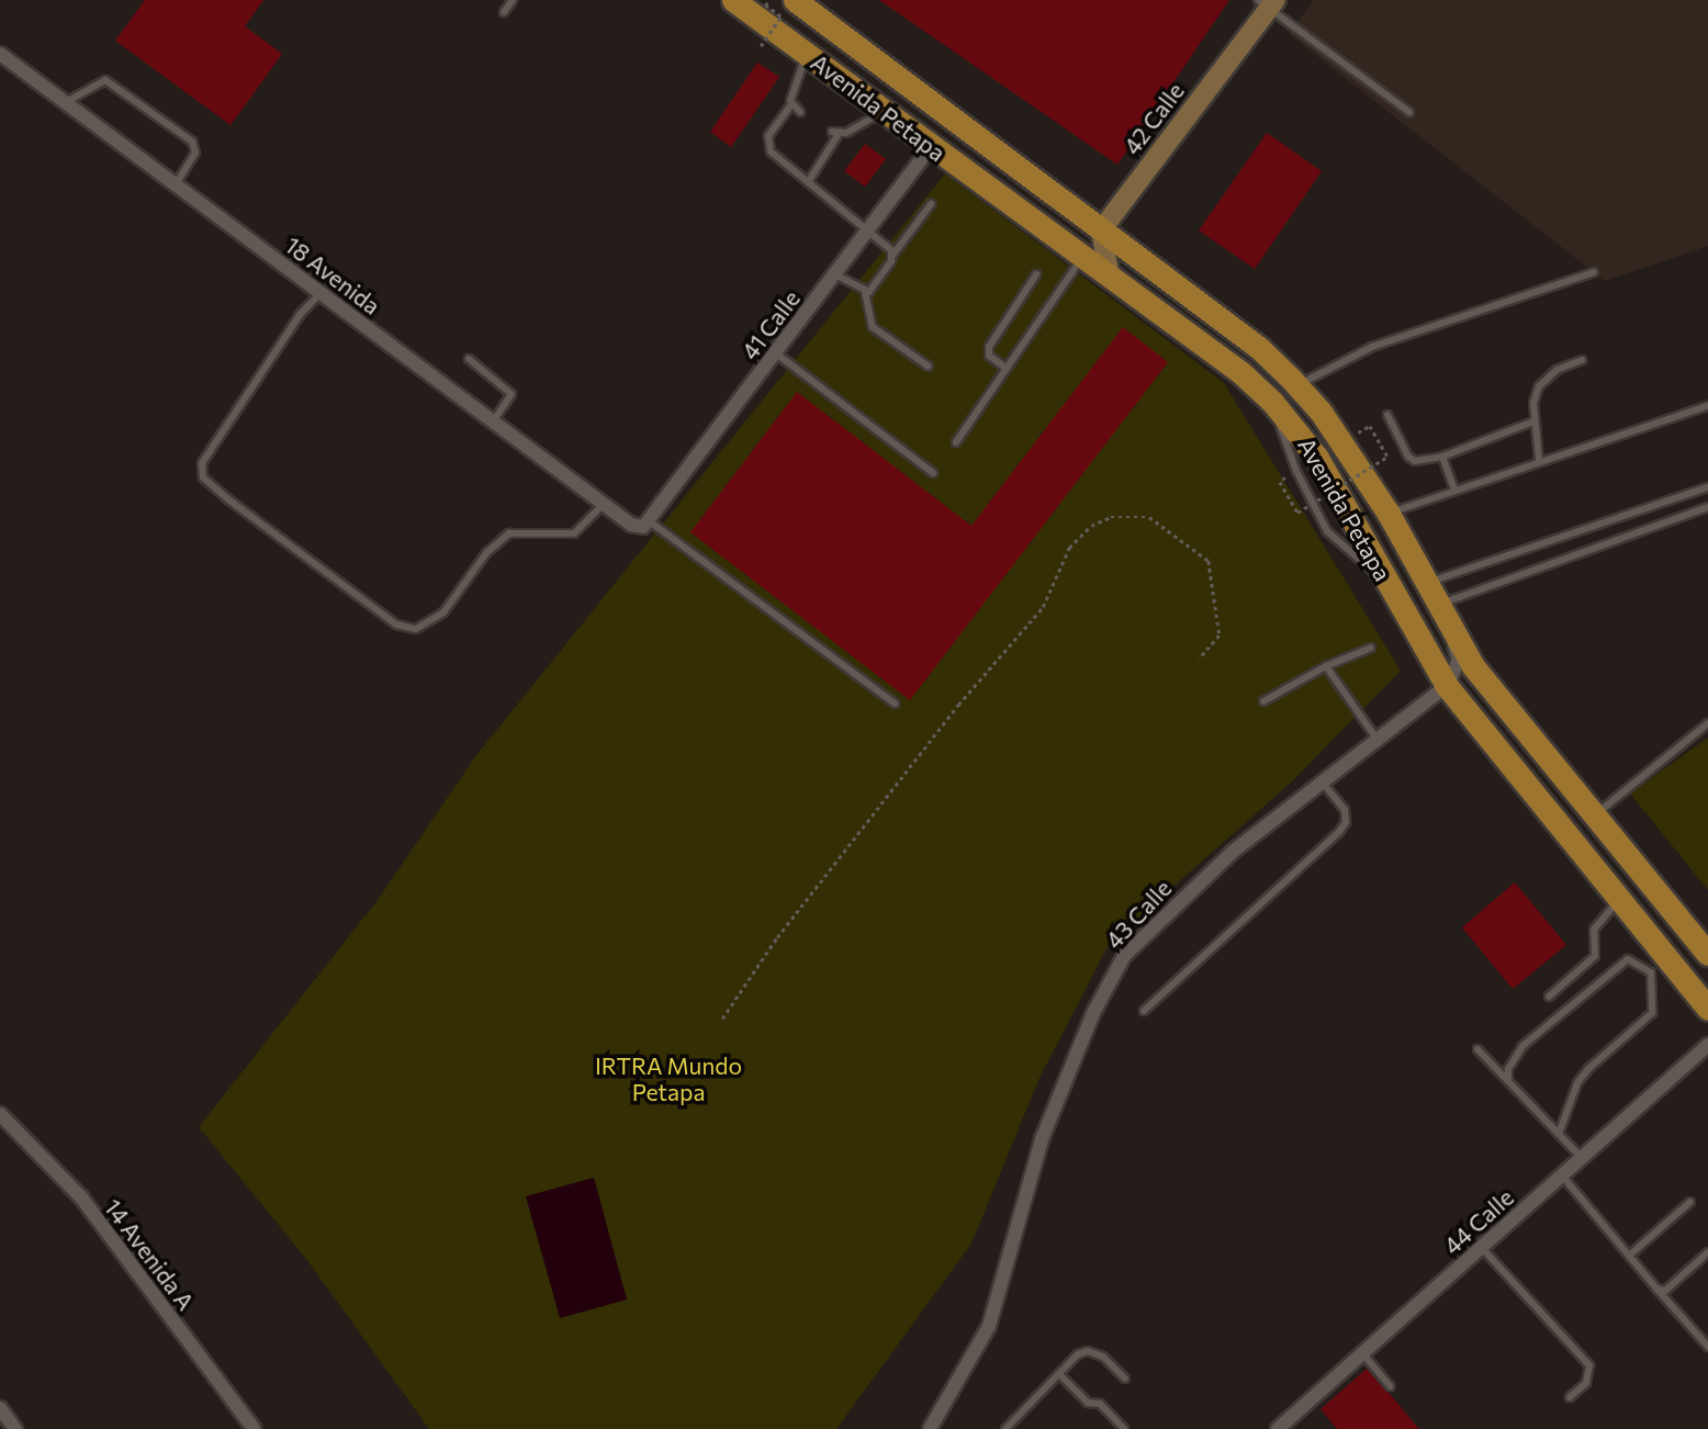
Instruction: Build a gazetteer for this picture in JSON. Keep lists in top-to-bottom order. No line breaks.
{"streets":{"main road":["Avenida Petapa"],"street":["42 Calle","18 Avenida","41 Calle","43 Calle","44 Calle","14 Avenida A"]},"crossings":[["Avenida Petapa","42 Calle"],["Avenida Petapa","41 Calle"],["Avenida Petapa","43 Calle"],["18 Avenida","41 Calle"]],"parks":["IRTRA Mundo Petapa"]}
